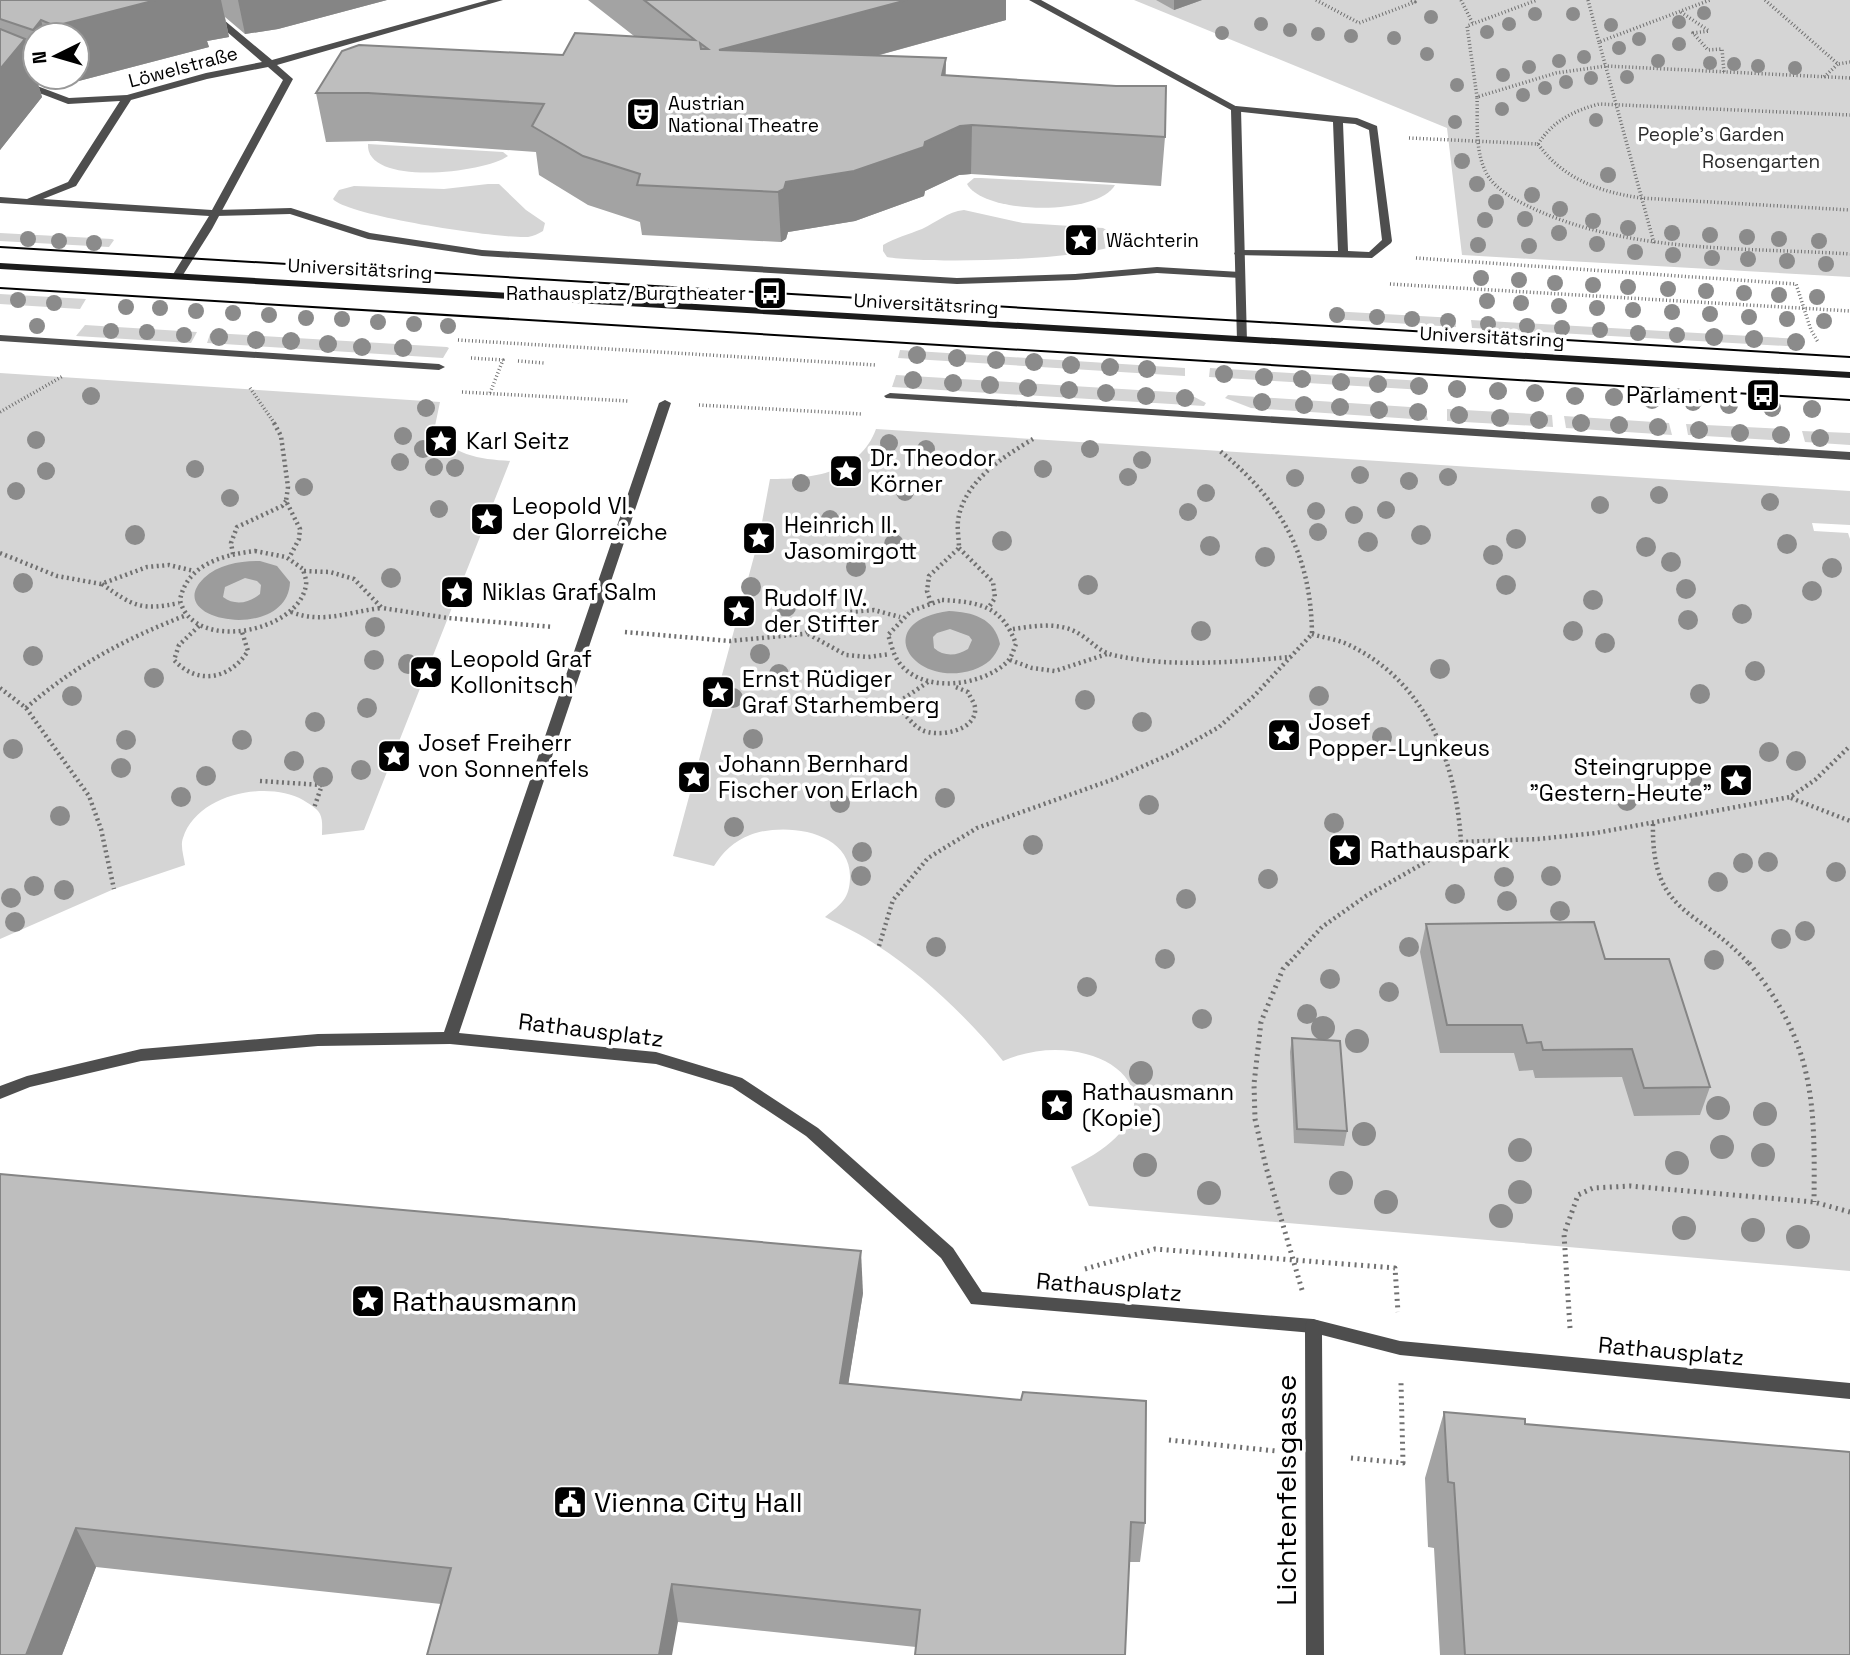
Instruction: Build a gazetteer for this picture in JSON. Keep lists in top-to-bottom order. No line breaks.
{"streets":{"main road":["Universitätsring"],"street":["Löwelstraße","Rathausplatz","Lichtenfelsgasse"]},"crossings":[["Löwelstraße","Universitätsring"],["Rathausplatz","Lichtenfelsgasse"]],"parks":["People's Garden","Rosengarten"],"places":{"theatre":["Austrian National Theatre"],"place":["Wächterin","Karl Seitz","Dr. Theodor Körner","Leopold VI. der Glorreiche","Heinrich II. Jasomirgott","Niklas Graf Salm","Rudolf IV. der Stifter","Leopold Graf Kollonitsch","Ernst Rüdiger Graf Starhemberg","Josef Popper-Lynkeus","Josef Freiherr von Sonnenfels","Johann Bernhard Fischer von Erlach","Steingruppe \"Gestern-Heute\"","Rathauspark","Rathausmann (Kopie)","Rathausmann"],"bus stop":["Rathausplatz/Burgtheater","Parlament"],"public building":["Vienna City Hall"]},"north":"left"}
